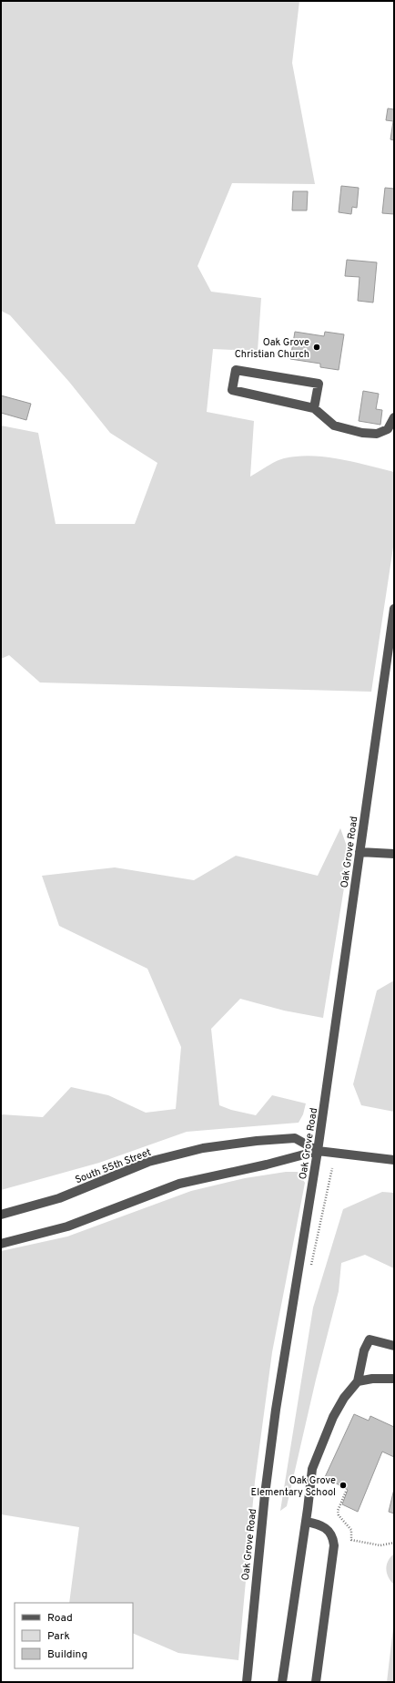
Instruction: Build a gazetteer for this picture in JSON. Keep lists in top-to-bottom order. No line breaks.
{"streets":{"street":["Oak Grove Road","South 55th Street"]},"crossings":[["Oak Grove Road","South 55th Street"]],"places":["Oak Grove Christian Church","Oak Grove Elementary School"],"legend":["Road","Park","Building"]}
